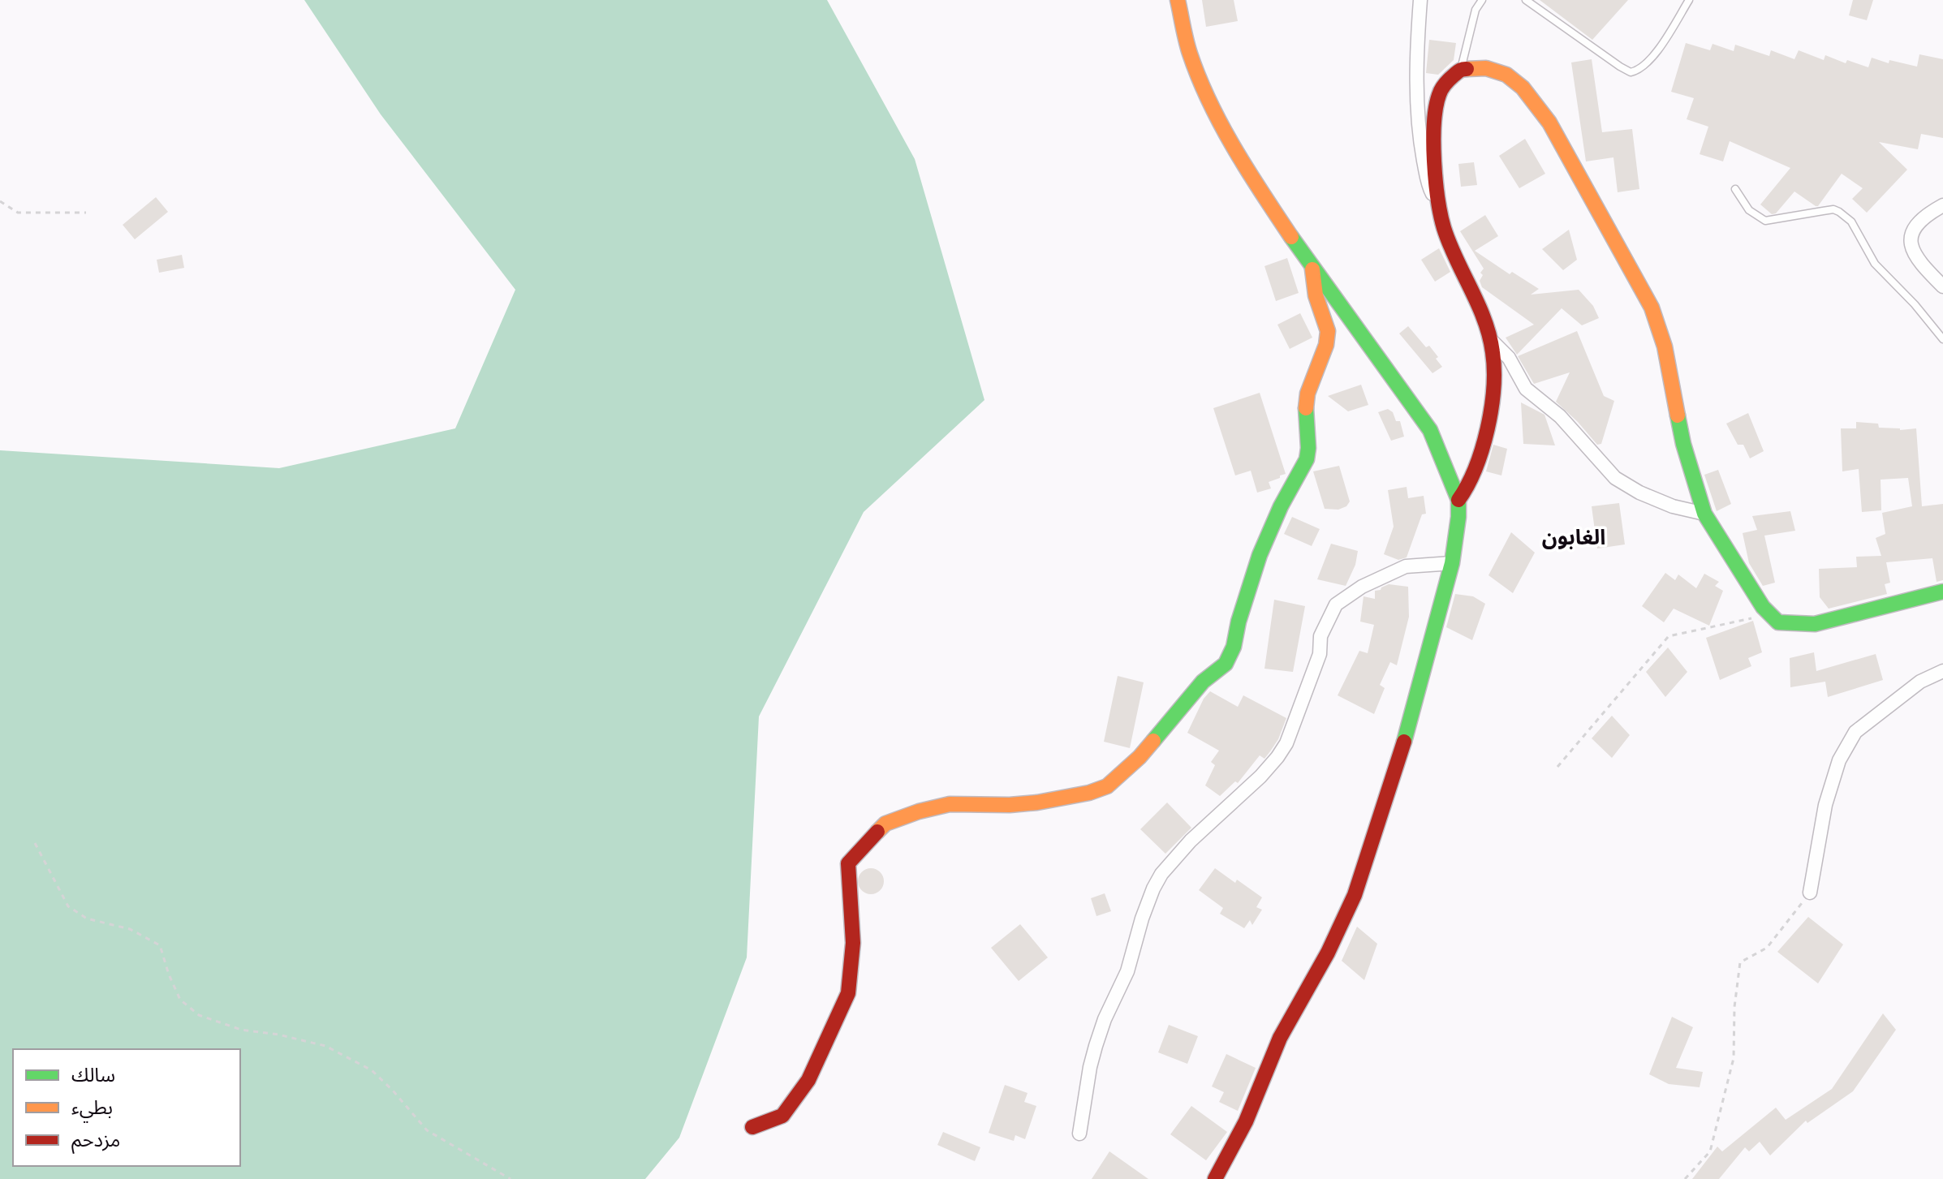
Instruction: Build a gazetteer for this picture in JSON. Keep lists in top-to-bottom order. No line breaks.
{"districts":["الغابون"],"legend":["سالك","بطيء","مزدحم"]}
